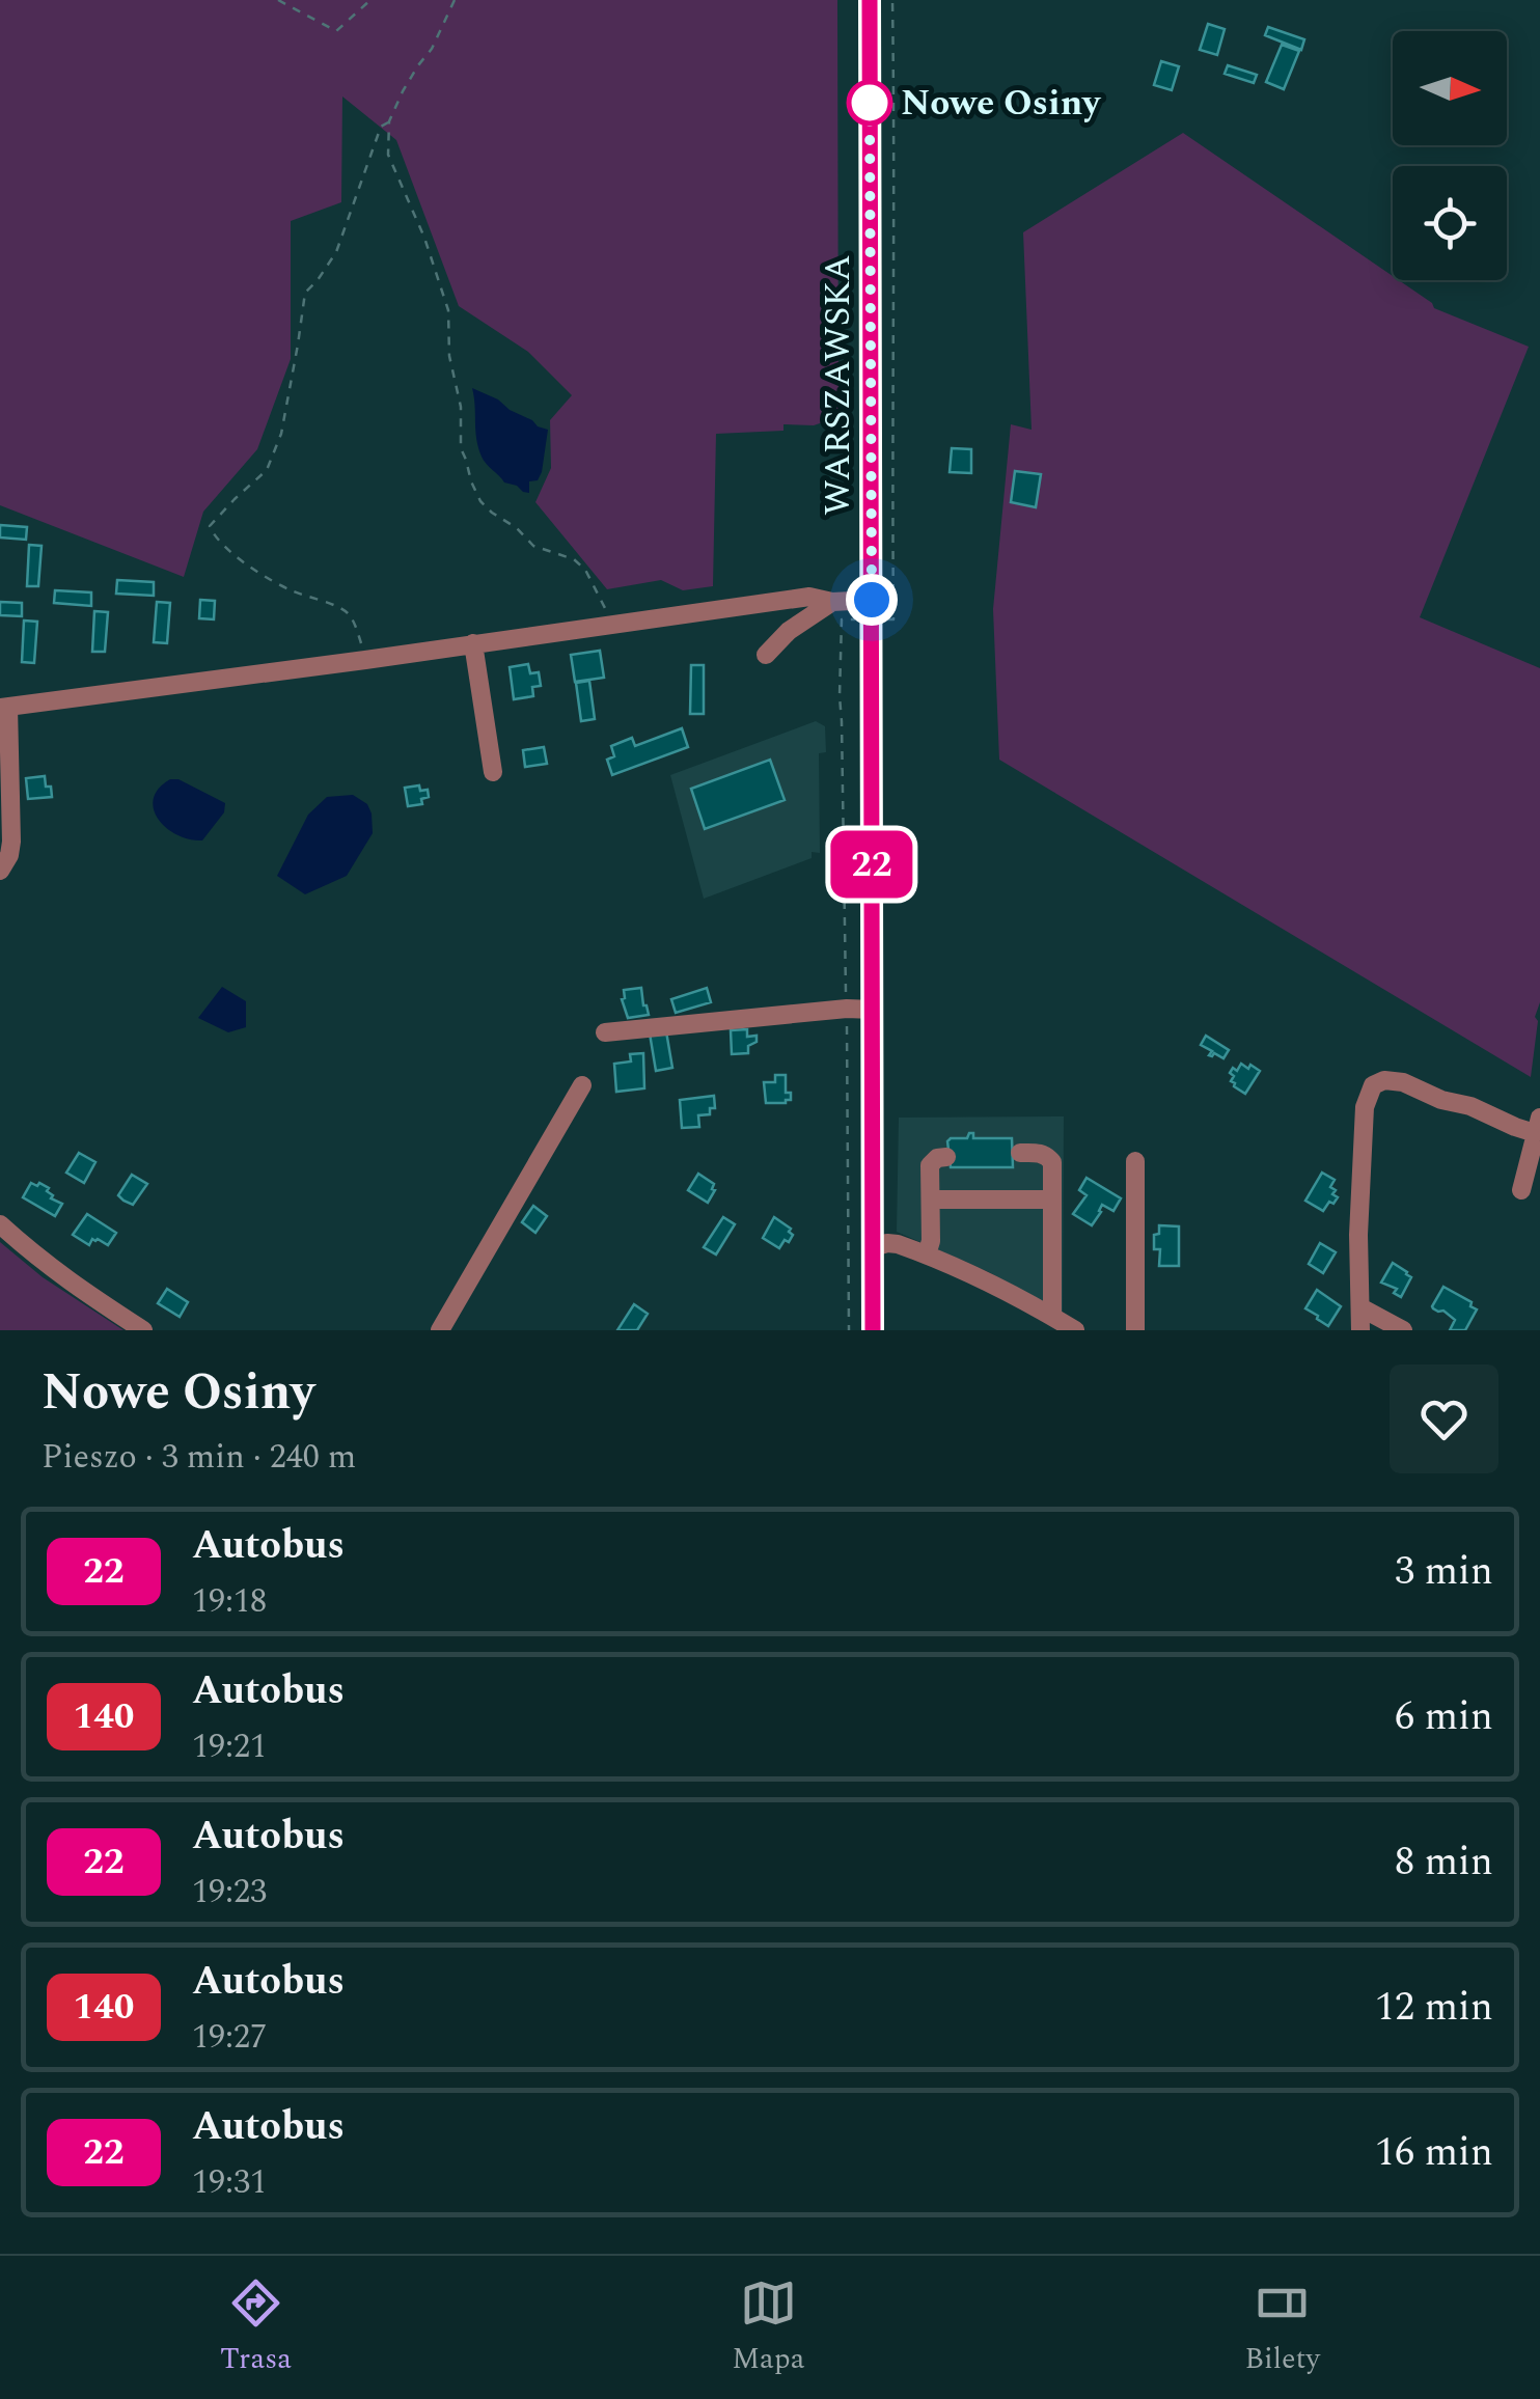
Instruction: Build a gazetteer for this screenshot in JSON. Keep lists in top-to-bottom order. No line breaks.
{"streets":{"main road":["WARSZAWSKA"]},"places":["Nowe Osiny"],"lines":["bus line 22"],"north":"right","page":{"on_map":"22","heading":["Nowe Osiny","Pieszo · 3 min · 240 m"],"list":[{"mark":"22","name":"Autobus","note":"19:18","value":"3 min"},{"mark":"140","name":"Autobus","note":"19:21","value":"6 min"},{"mark":"22","name":"Autobus","note":"19:23","value":"8 min"},{"mark":"140","name":"Autobus","note":"19:27","value":"12 min"},{"mark":"22","name":"Autobus","note":"19:31","value":"16 min"}],"tabs":["Trasa","Mapa","Bilety"]}}
